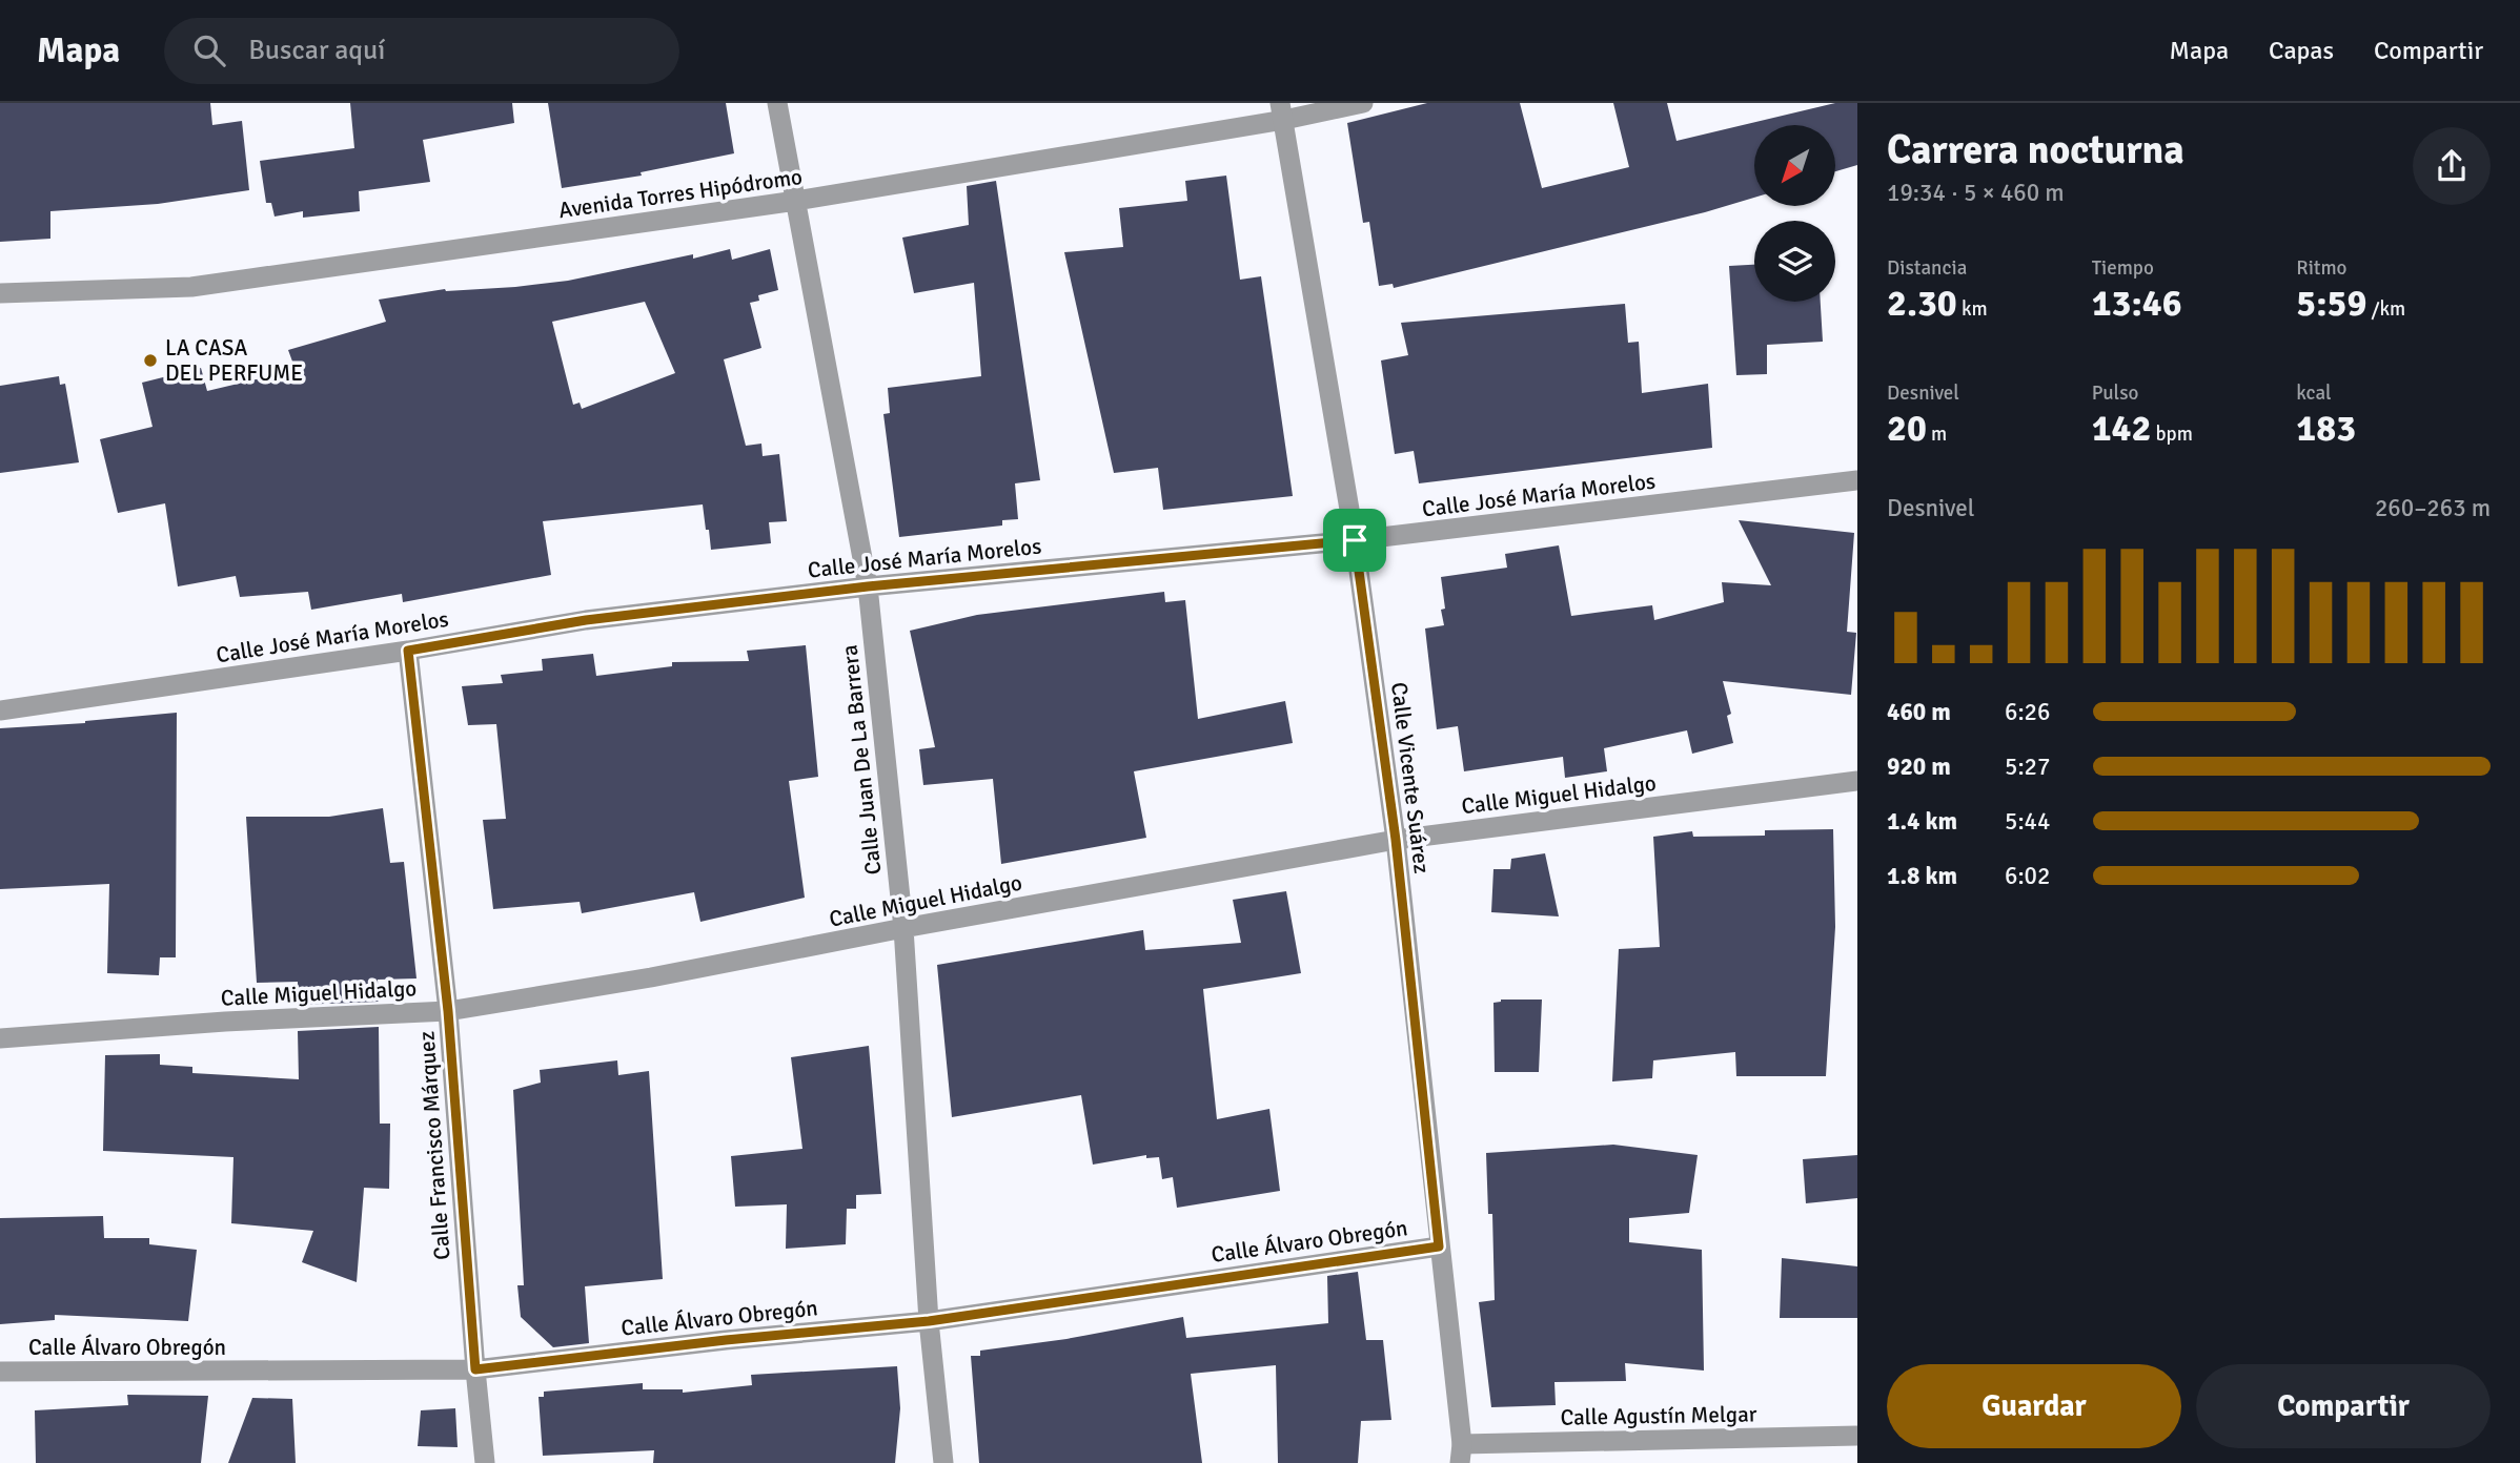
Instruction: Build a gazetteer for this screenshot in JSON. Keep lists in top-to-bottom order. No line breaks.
{"streets":{"street":["Avenida Torres Hipódromo","Calle José María Morelos","Calle Juan De La Barrera","Calle Vicente Suárez","Calle Miguel Hidalgo","Calle Francisco Márquez","Calle Álvaro Obregón","Calle Agustín Melgar"]},"crossings":[["Avenida Torres Hipódromo","Calle Juan De La Barrera"],["Avenida Torres Hipódromo","Calle Vicente Suárez"],["Calle José María Morelos","Calle Juan De La Barrera"],["Calle José María Morelos","Calle Vicente Suárez"],["Calle José María Morelos","Calle Francisco Márquez"],["Calle Juan De La Barrera","Calle Miguel Hidalgo"],["Calle Juan De La Barrera","Calle Álvaro Obregón"],["Calle Vicente Suárez","Calle Miguel Hidalgo"],["Calle Vicente Suárez","Calle Álvaro Obregón"],["Calle Vicente Suárez","Calle Agustín Melgar"],["Calle Miguel Hidalgo","Calle Francisco Márquez"],["Calle Francisco Márquez","Calle Álvaro Obregón"]],"places":["LA CASA DEL PERFUME"],"north":"bottom left","page":{"header":"Mapa","search":"Buscar aquí","nav":["Mapa","Capas","Compartir"],"heading":["Carrera nocturna","19:34 · 5 × 460 m"],"stats":[["Distancia","2.30 km"],["Tiempo","13:46"],["Ritmo","5:59 /km"],["Desnivel","20 m"],["Pulso","142 bpm"],["kcal","183"]],"chart":["Desnivel","260–263 m"],"list":[{"name":"460 m","note":"6:26"},{"name":"920 m","note":"5:27"},{"name":"1.4 km","note":"5:44"},{"name":"1.8 km","note":"6:02"}],"buttons":["Guardar","Compartir"]}}
